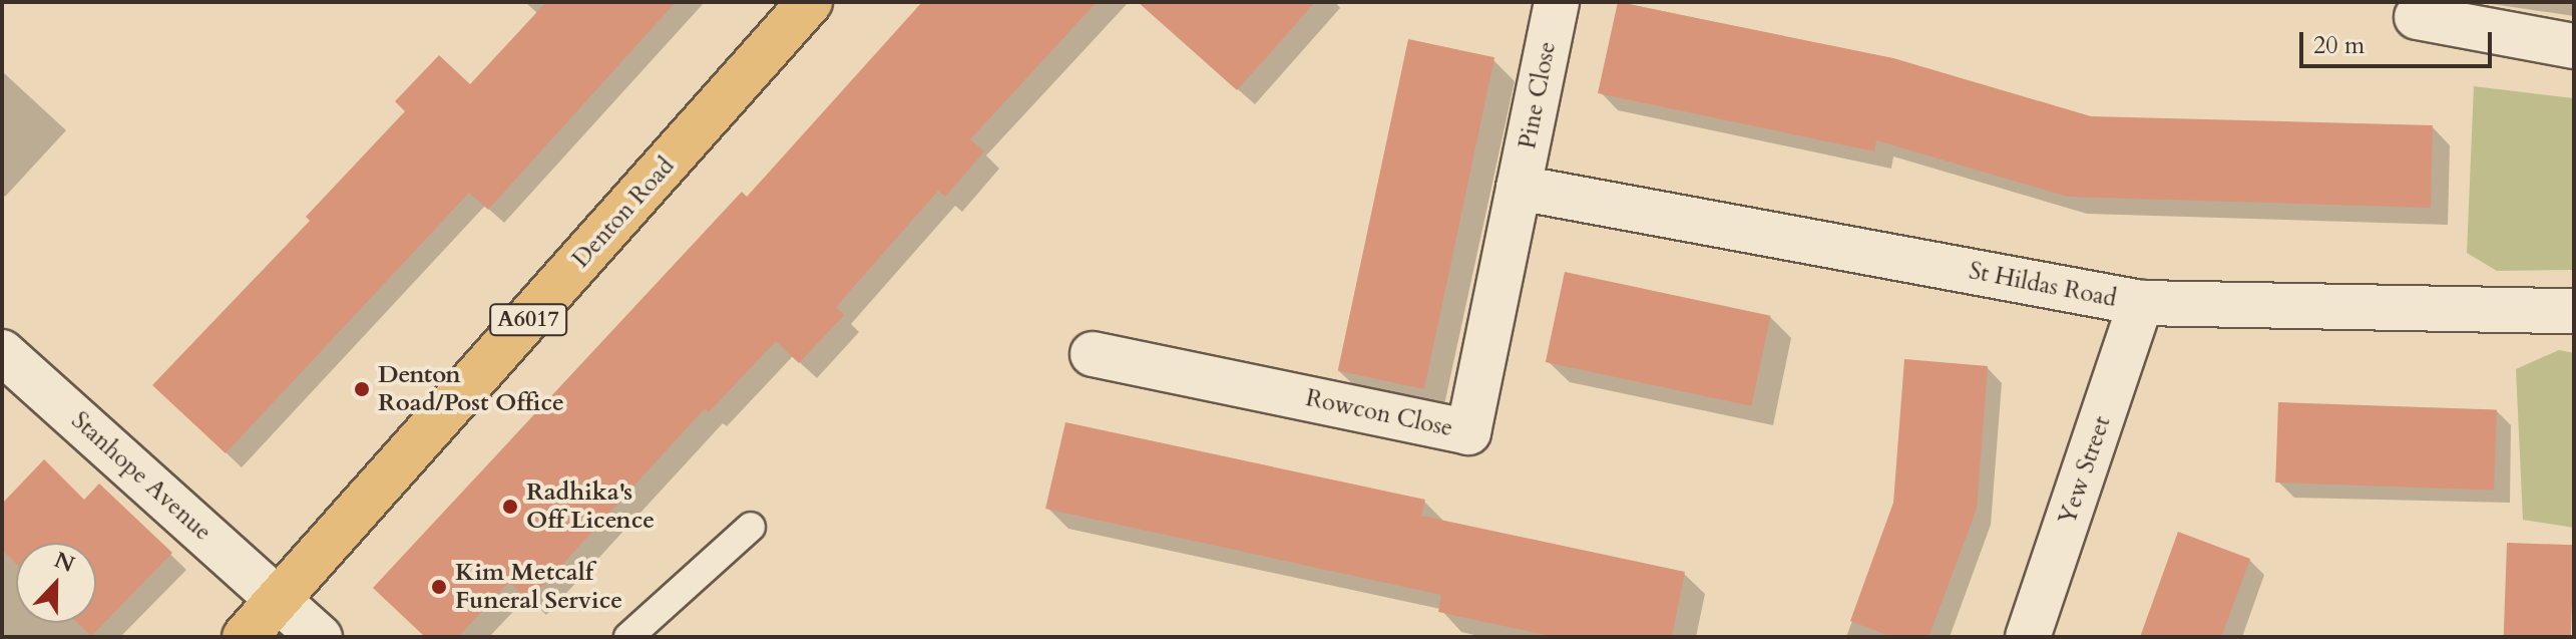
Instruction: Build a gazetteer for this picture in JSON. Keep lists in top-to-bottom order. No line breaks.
{"streets":{"highway":["Denton Road","A6017"],"street":["Pine Close","St Hildas Road","Rowcon Close","Yew Street","Stanhope Avenue"]},"crossings":[["Pine Close","St Hildas Road"],["Pine Close","Rowcon Close"],["Denton Road","Stanhope Avenue"],["St Hildas Road","Rowcon Close"],["St Hildas Road","Yew Street"]],"places":["Denton Road/Post Office","Radhika's Off Licence","Kim Metcalf Funeral Service"],"scale_bar":"20 m","north":"top"}
